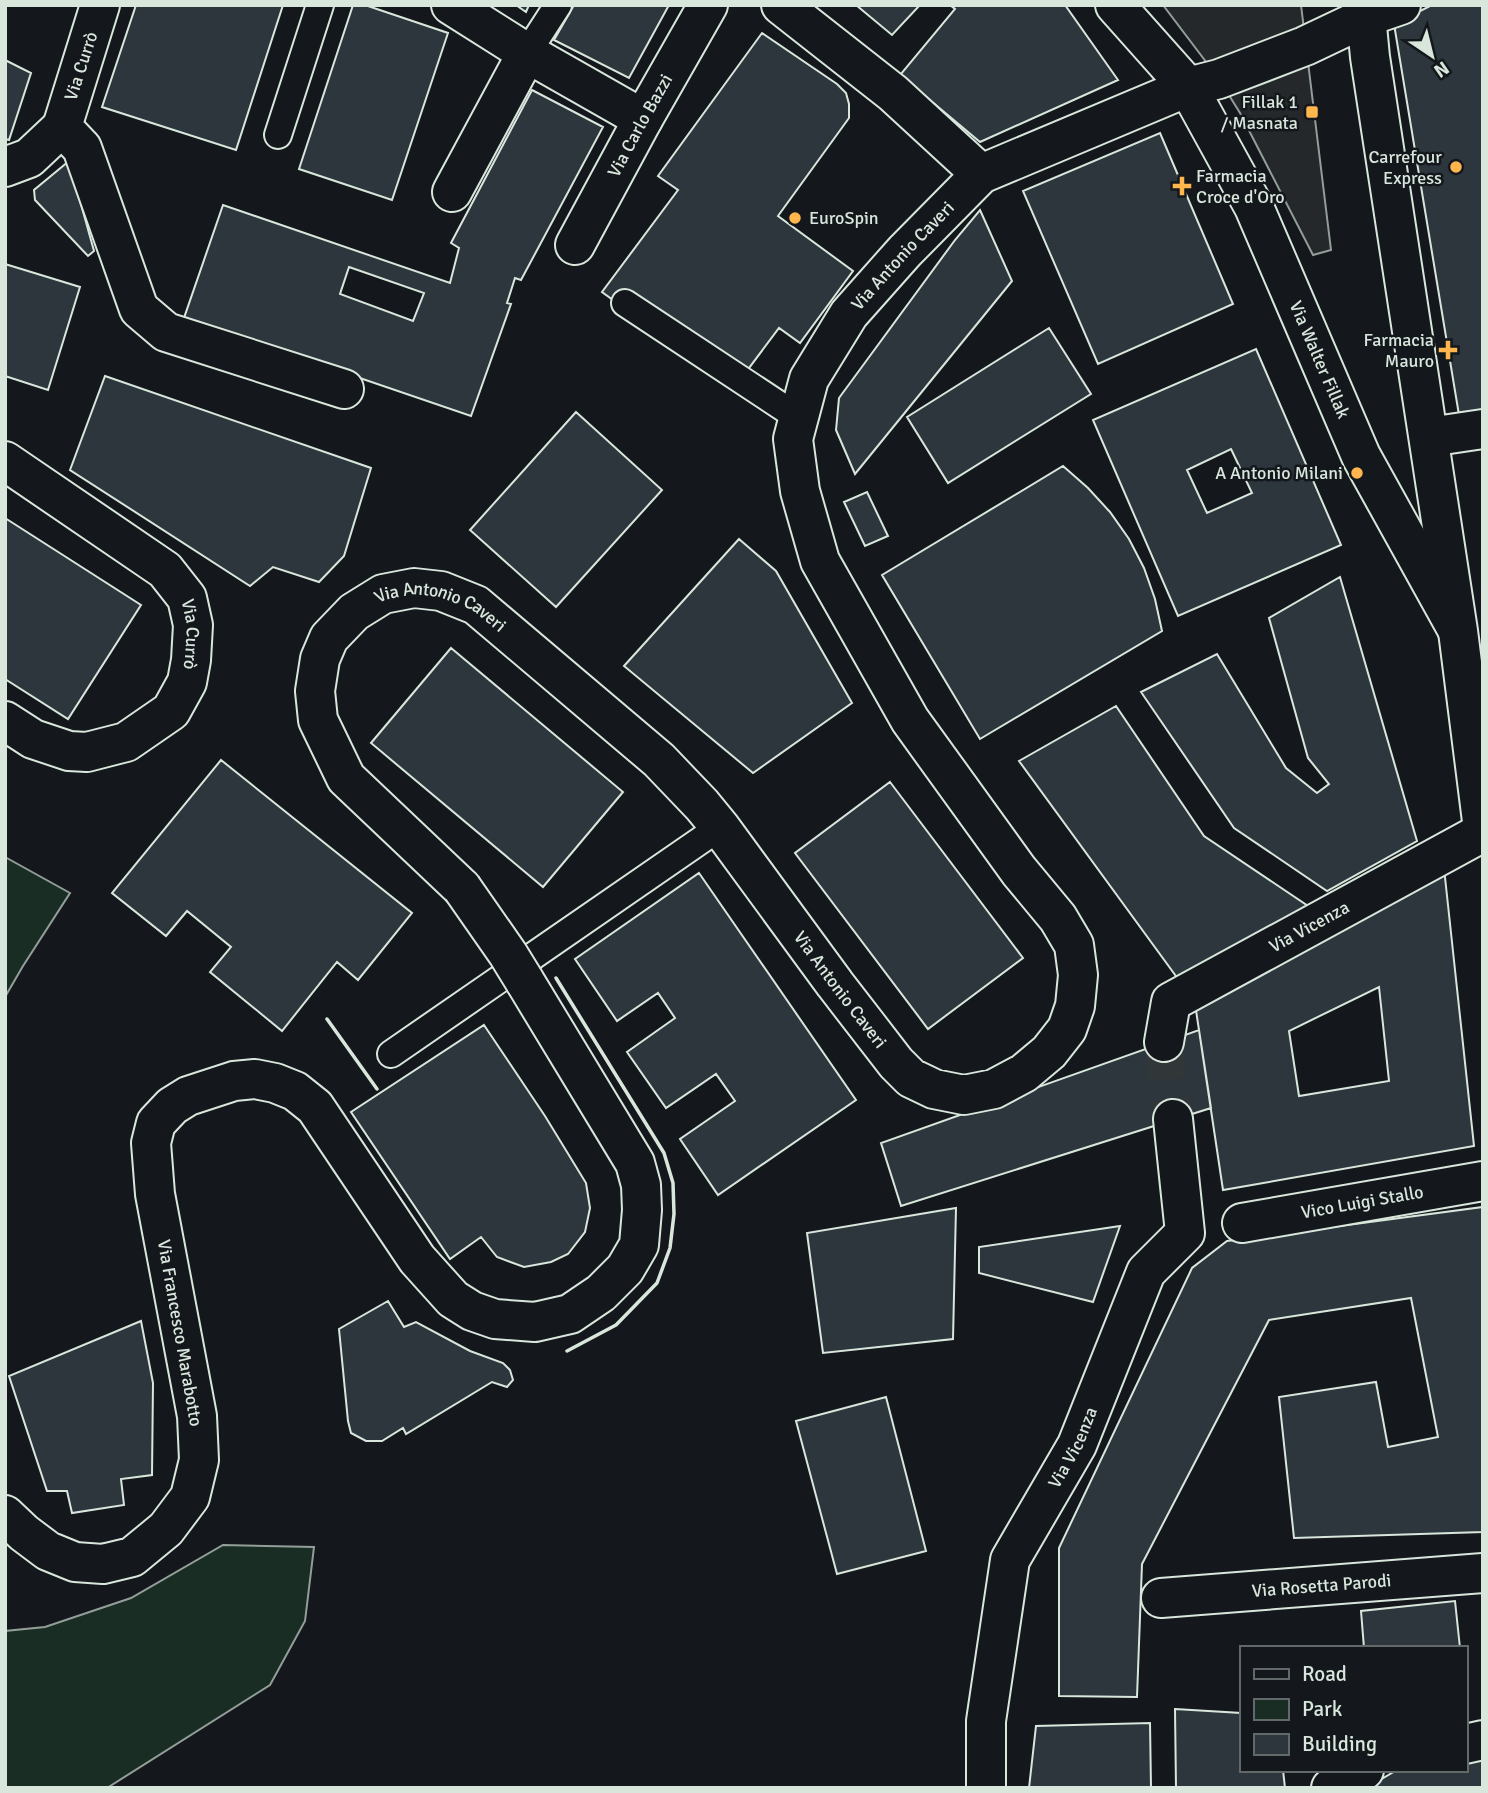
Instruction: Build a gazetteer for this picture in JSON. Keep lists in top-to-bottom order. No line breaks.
{"streets":{"street":["Via Currò","Via Carlo Bazzi","Via Antonio Caveri","Via Walter Fillak","Via Vicenza","Vico Luigi Stallo","Via Francesco Marabotto","Via Rosetta Parodi"]},"crossings":[["Via Antonio Caveri","Via Walter Fillak"],["Via Antonio Caveri","Via Francesco Marabotto"],["Via Walter Fillak","Via Vicenza"]],"places":{"transit":["Fillak 1 / Masnata"],"other":["Carrefour Express","EuroSpin","A Antonio Milani"],"health":["Farmacia Croce d'Oro","Farmacia Mauro"]},"legend":["Road","Park","Building"],"north":"bottom right"}
